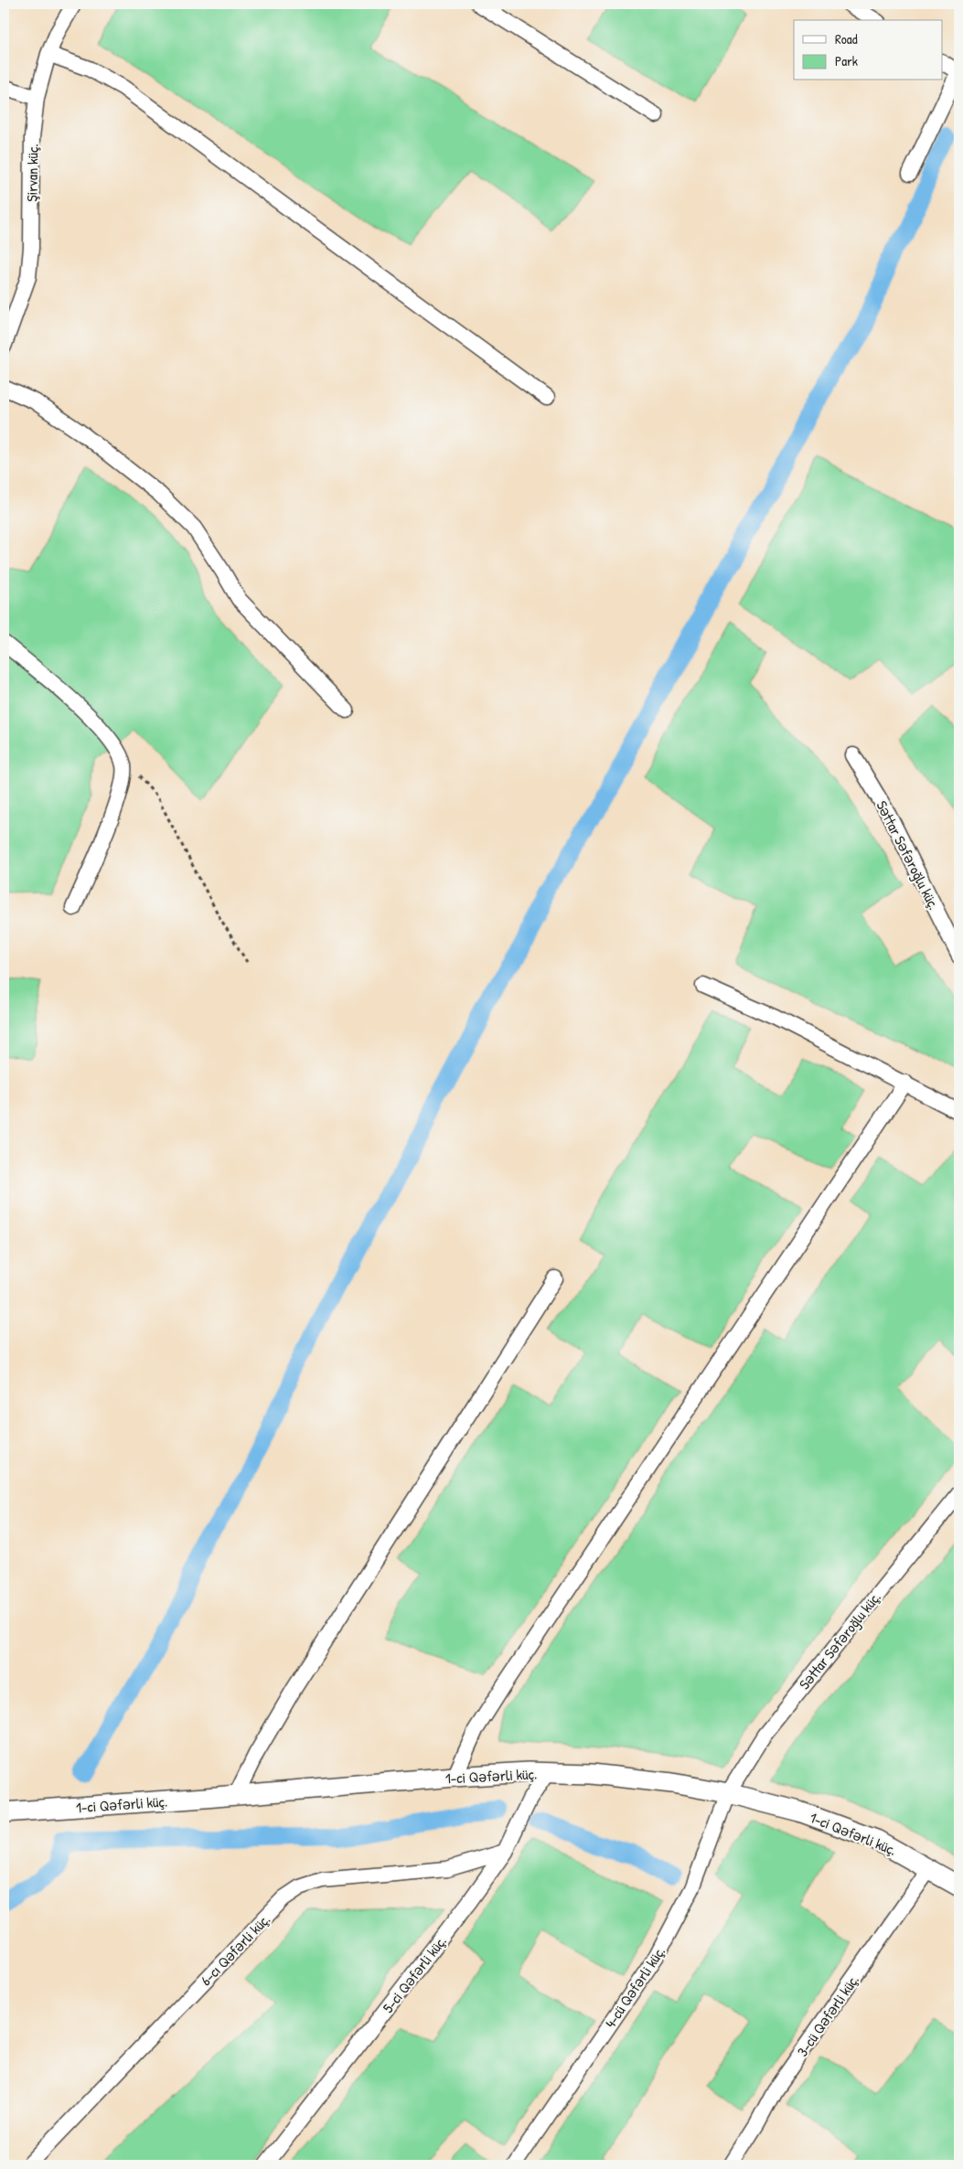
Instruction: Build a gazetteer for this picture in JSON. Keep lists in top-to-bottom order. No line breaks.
{"streets":{"street":["Şirvan küç.","Səttar Səfəroğlu küç.","1-ci Qəfərli küç.","6-cı Qəfərli küç.","5-ci Qəfərli küç.","4-cü Qəfərli küç.","3-cü Qəfərli küç."]},"crossings":[["Səttar Səfəroğlu küç.","1-ci Qəfərli küç."],["Səttar Səfəroğlu küç.","4-cü Qəfərli küç."],["1-ci Qəfərli küç.","5-ci Qəfərli küç."],["1-ci Qəfərli küç.","4-cü Qəfərli küç."],["1-ci Qəfərli küç.","3-cü Qəfərli küç."],["6-cı Qəfərli küç.","5-ci Qəfərli küç."]],"legend":["Road","Park"]}
